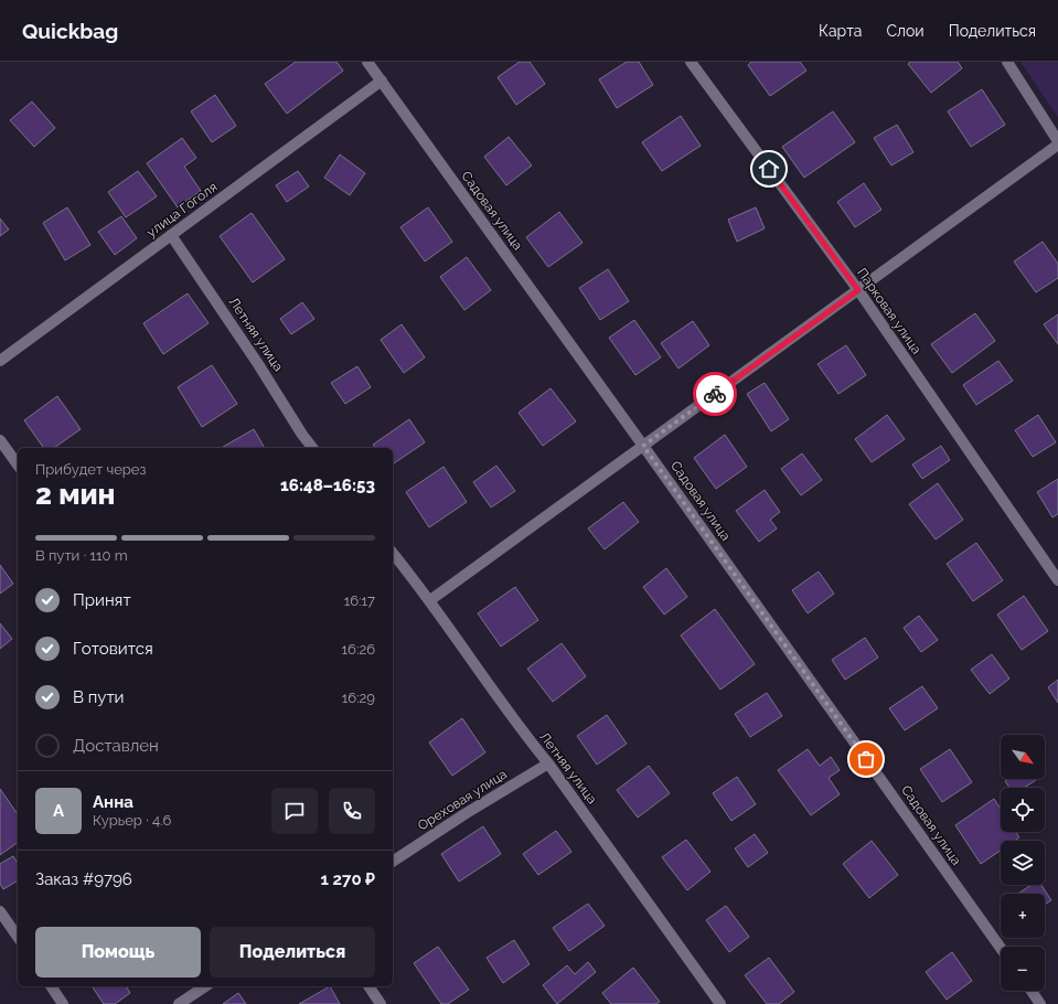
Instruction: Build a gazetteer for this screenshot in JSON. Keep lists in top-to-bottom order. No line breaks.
{"streets":{"street":["улица Гоголя","Садовая улица","Парковая улица","Летняя улица","Ореховая улица"]},"crossings":[["улица Гоголя","Садовая улица"],["улица Гоголя","Летняя улица"],["Летняя улица","Ореховая улица"]],"north":"bottom right","page":{"header":"Quickbag","nav":["Карта","Слои","Поделиться"],"heading":["2 мин","Прибудет через","16:48–16:53"],"panel":["Анна","Курьер · 4.6","Заказ #9796","1 270 ₽"],"bar":"В пути · 110 m","list":[["Принят","16:17"],["Готовится","16:26"],["В пути","16:29"],"Доставлен"],"map_buttons":["+","−"],"round":"А","buttons":["Помощь","Поделиться"]}}
